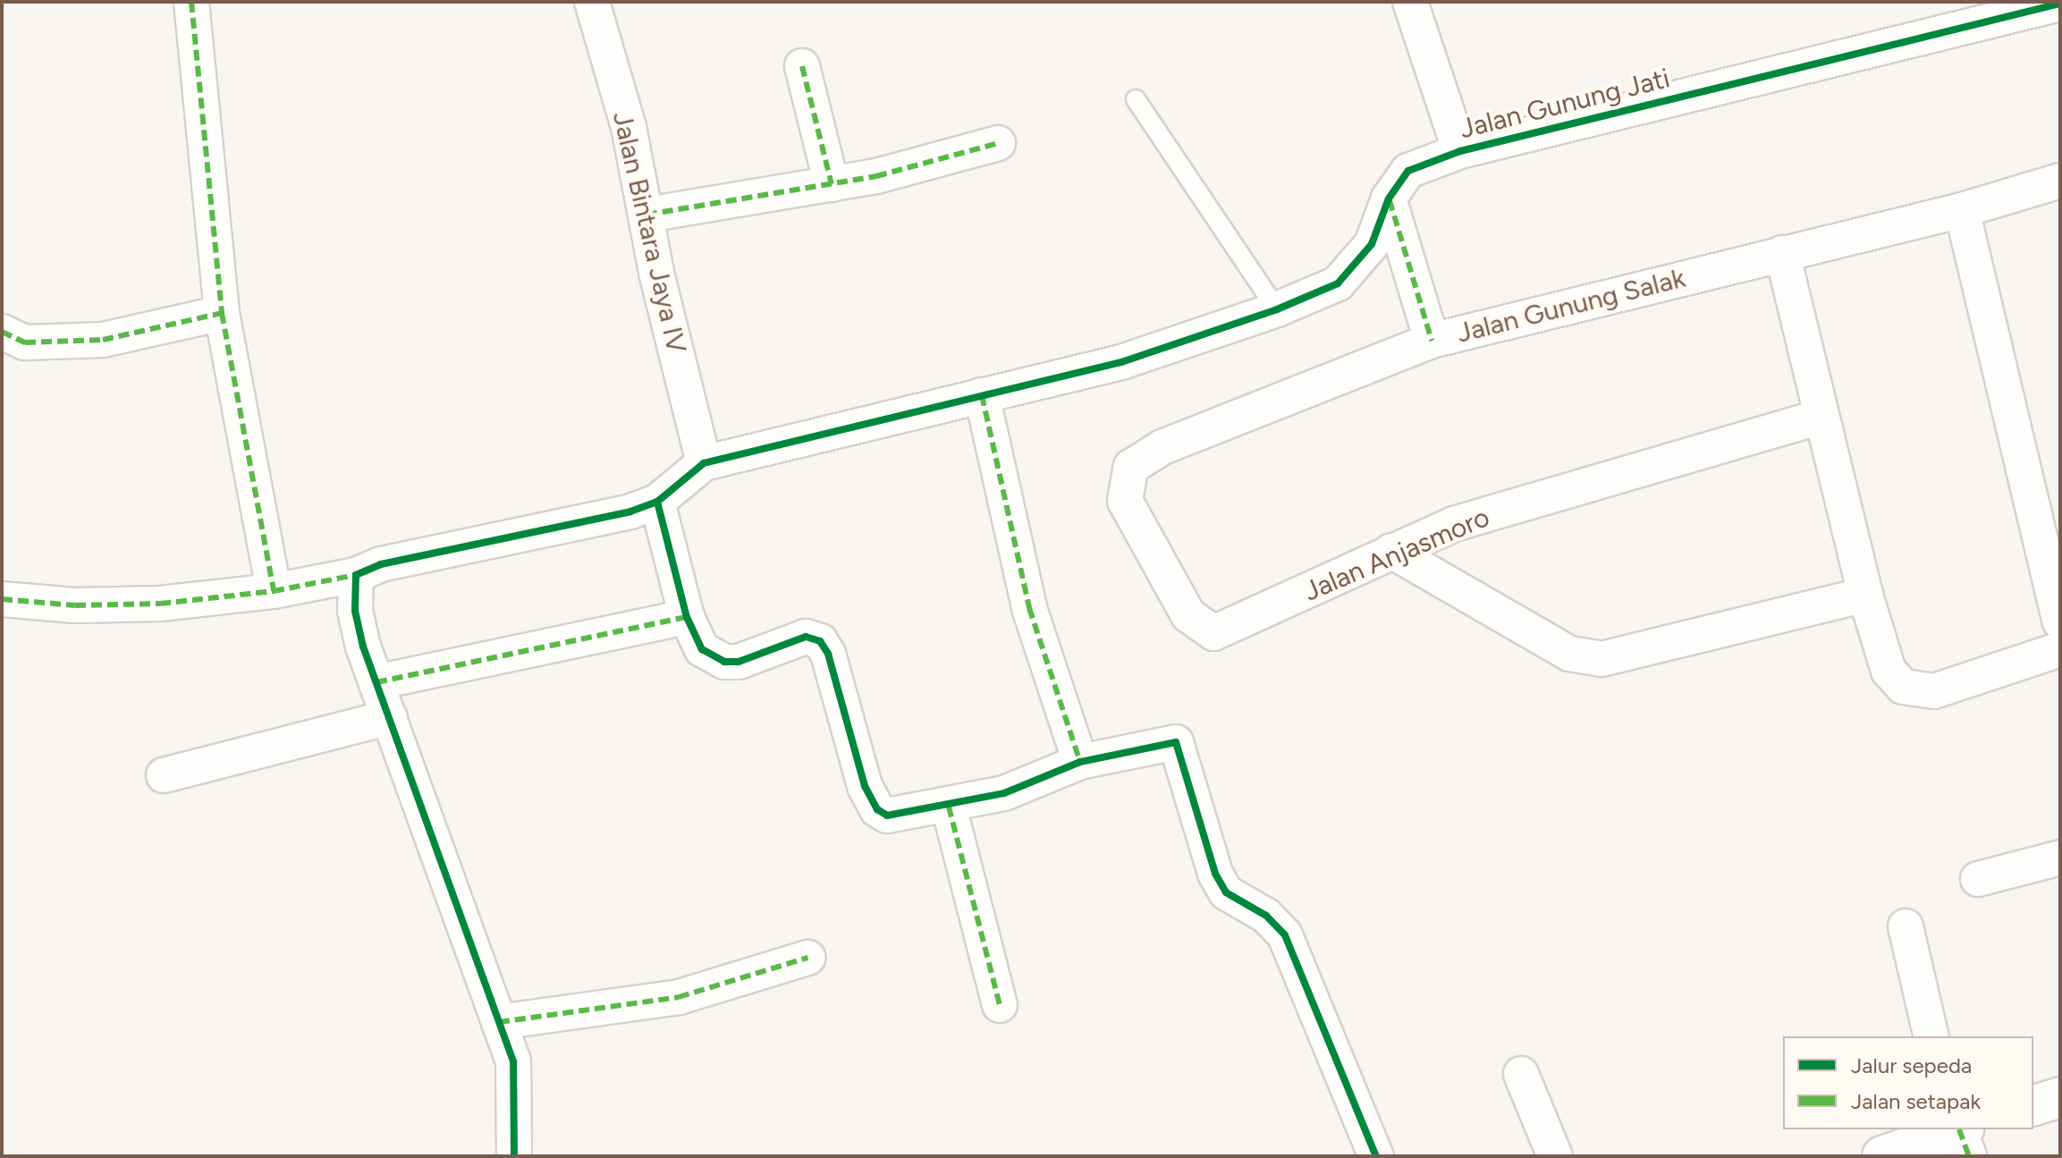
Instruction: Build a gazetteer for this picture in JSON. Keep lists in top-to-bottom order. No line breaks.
{"streets":{"street":["Jalan Gunung Jati","Jalan Bintara Jaya IV","Jalan Gunung Salak","Jalan Anjasmoro"]},"crossings":[["Jalan Gunung Jati","Jalan Bintara Jaya IV"],["Jalan Gunung Salak","Jalan Anjasmoro"]],"legend":["Jalur sepeda","Jalan setapak"]}
